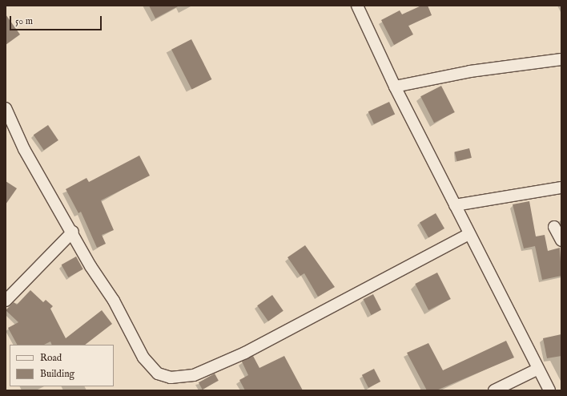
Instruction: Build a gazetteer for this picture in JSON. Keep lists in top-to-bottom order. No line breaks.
{"legend":["Road","Building"],"scale_bar":"50 m"}
